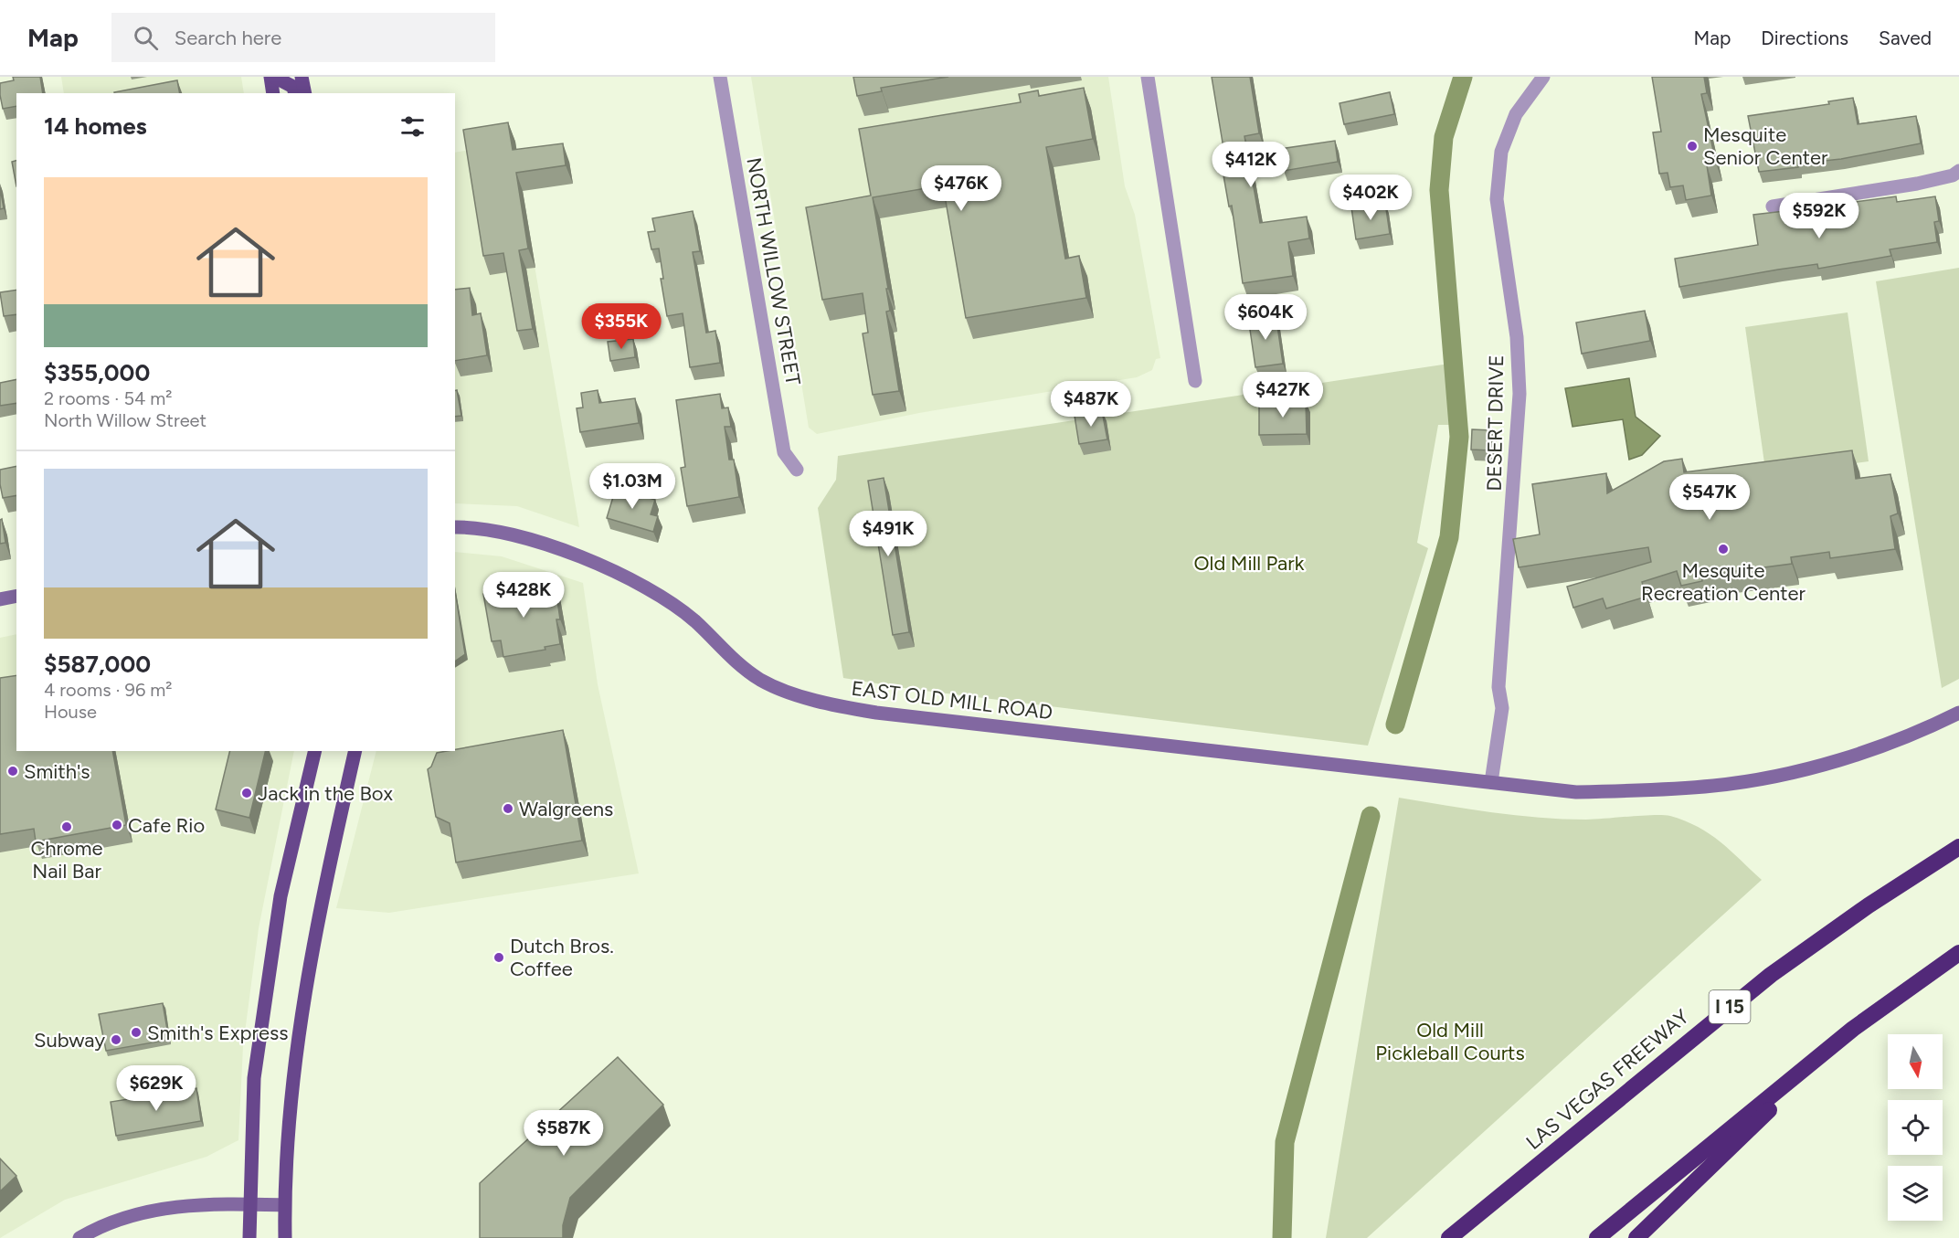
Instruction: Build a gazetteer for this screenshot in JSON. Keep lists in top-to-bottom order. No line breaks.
{"streets":{"highway":["I 15","LAS VEGAS FREEWAY"],"street":["NORTH WILLOW STREET","DESERT DRIVE","EAST OLD MILL ROAD"]},"crossings":[["DESERT DRIVE","EAST OLD MILL ROAD"]],"parks":["Old Mill Park","Old Mill Pickleball Courts"],"places":["Mesquite Senior Center","Mesquite Recreation Center","Smith's","Jack in the Box","Walgreens","Cafe Rio","Chrome Nail Bar","Dutch Bros. Coffee","Smith's Express","Subway"],"north":"bottom","page":{"header":"Map","search":"Search here","nav":["Map","Directions","Saved"],"heading":"14 homes","price":["$412K","$476K","$402K","$592K","$604K","$355K","$427K","$487K","$1.03M","$547K","$491K","$428K","$629K","$587K"],"list":[{"name":"$355,000","note":"2 rooms · 54 m² · North Willow Street"},{"name":"$587,000","note":"4 rooms · 96 m² · House"}]}}
